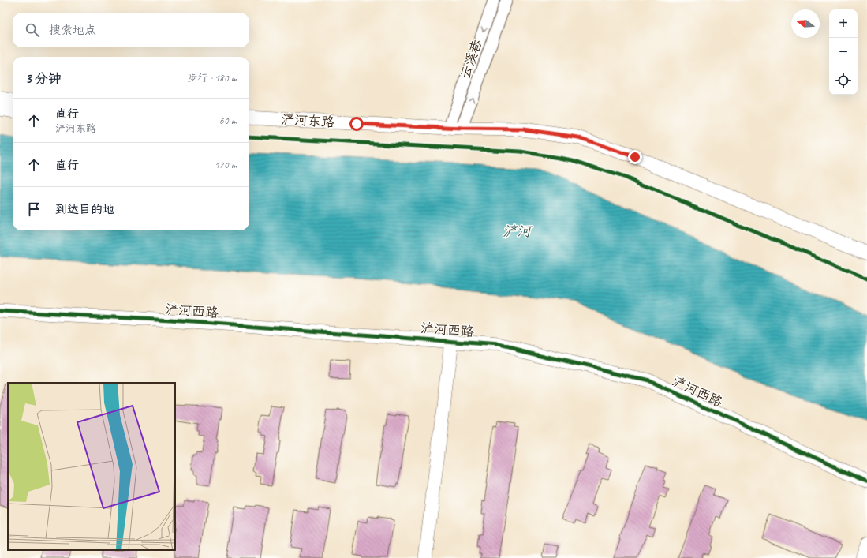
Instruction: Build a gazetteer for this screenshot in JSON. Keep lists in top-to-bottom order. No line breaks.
{"streets":{"street":["云溪巷","浐河东路","浐河西路"]},"crossings":[["云溪巷","浐河东路"]],"water":["浐河"],"north":"left","page":{"map_buttons":["+","−"],"search":"搜索地点","heading":["3 分钟","步行 · 180 m"],"list":[["直行","浐河东路","60 m"],["直行","120 m"],"到达目的地"]}}
